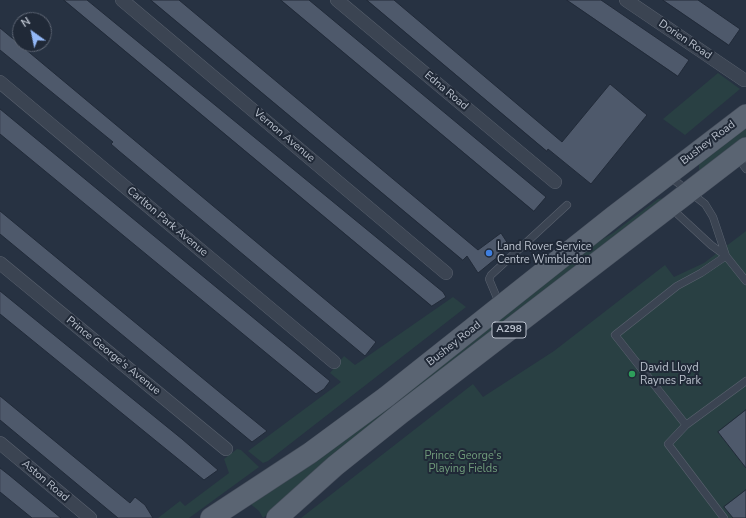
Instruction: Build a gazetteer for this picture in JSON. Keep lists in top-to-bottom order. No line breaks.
{"streets":{"main road":["Bushey Road","A298"],"street":["Dorien Road","Edna Road","Vernon Avenue","Carlton Park Avenue","Prince George's Avenue","Aston Road"]},"parks":["Prince George's Playing Fields"],"places":["Land Rover Service Centre Wimbledon","David Lloyd Raynes Park"],"north":"top left"}
